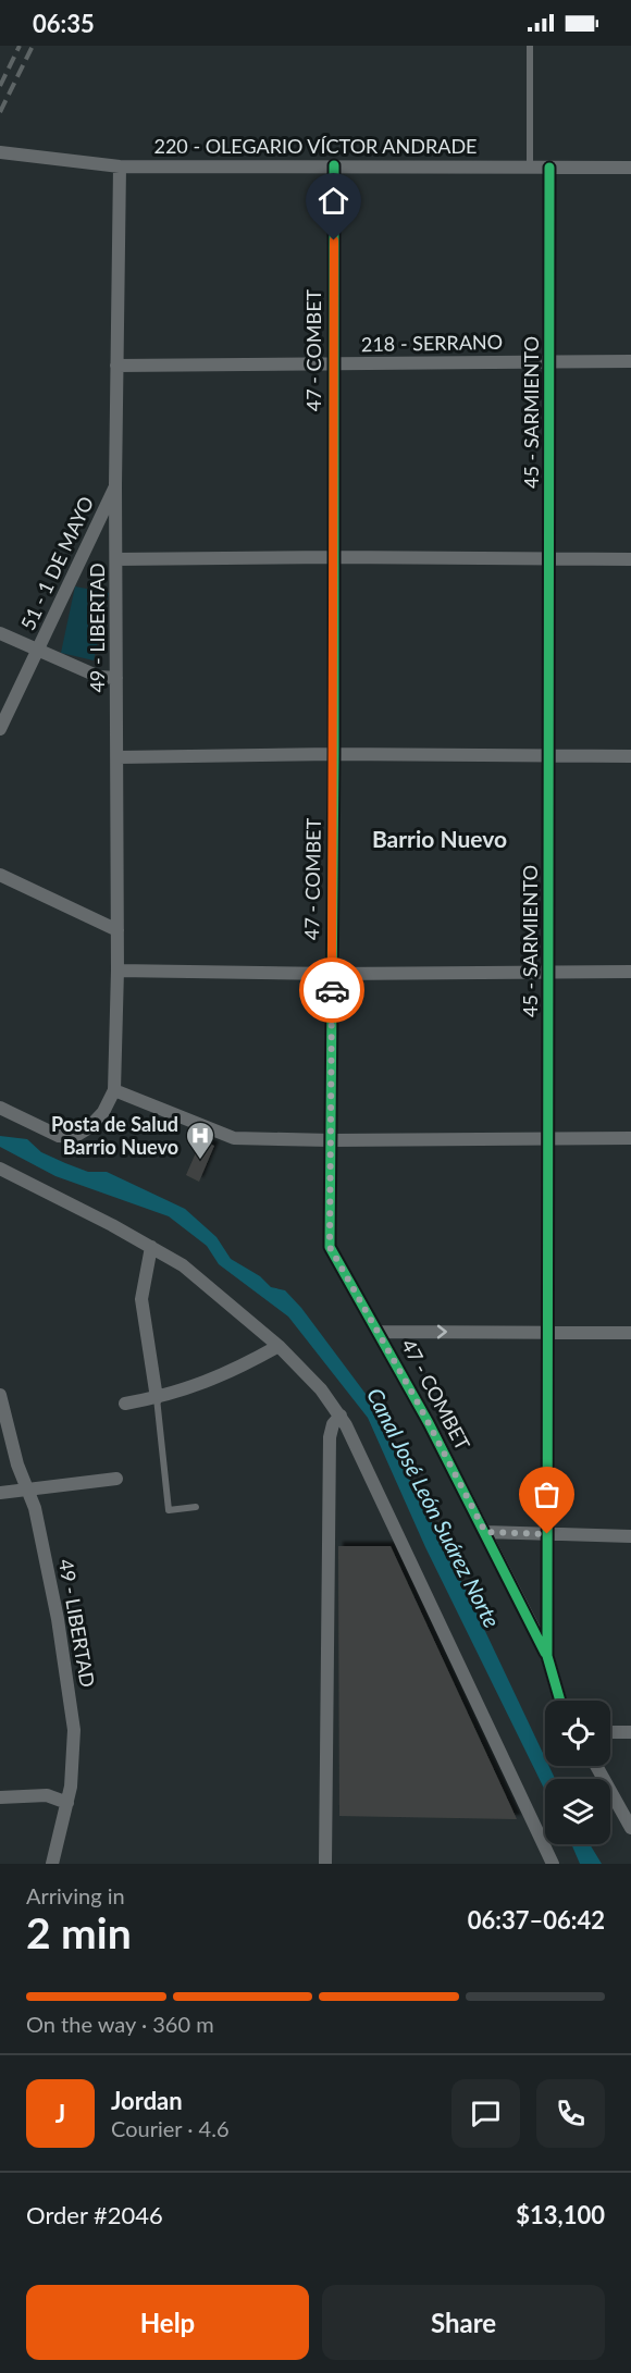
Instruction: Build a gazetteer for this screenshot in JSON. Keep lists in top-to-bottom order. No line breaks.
{"streets":{"street":["220 - OLEGARIO VÍCTOR ANDRADE","218 - SERRANO","47 - COMBET","45 - SARMIENTO","51 - 1 DE MAYO","49 - LIBERTAD"]},"crossings":[["220 - OLEGARIO VÍCTOR ANDRADE","47 - COMBET"],["220 - OLEGARIO VÍCTOR ANDRADE","45 - SARMIENTO"],["220 - OLEGARIO VÍCTOR ANDRADE","49 - LIBERTAD"],["218 - SERRANO","47 - COMBET"],["218 - SERRANO","45 - SARMIENTO"],["218 - SERRANO","49 - LIBERTAD"],["47 - COMBET","45 - SARMIENTO"],["51 - 1 DE MAYO","49 - LIBERTAD"]],"districts":["Barrio Nuevo"],"water":["Canal José León Suárez Norte"],"places":{"hospital":["Posta de Salud Barrio Nuevo"]},"page":{"status":"06:35","heading":["2 min","Arriving in","06:37–06:42"],"panel":["Jordan","Courier · 4.6","Order #2046","$13,100"],"bar":"On the way · 360 m","round":"J","buttons":["Help","Share"]}}
